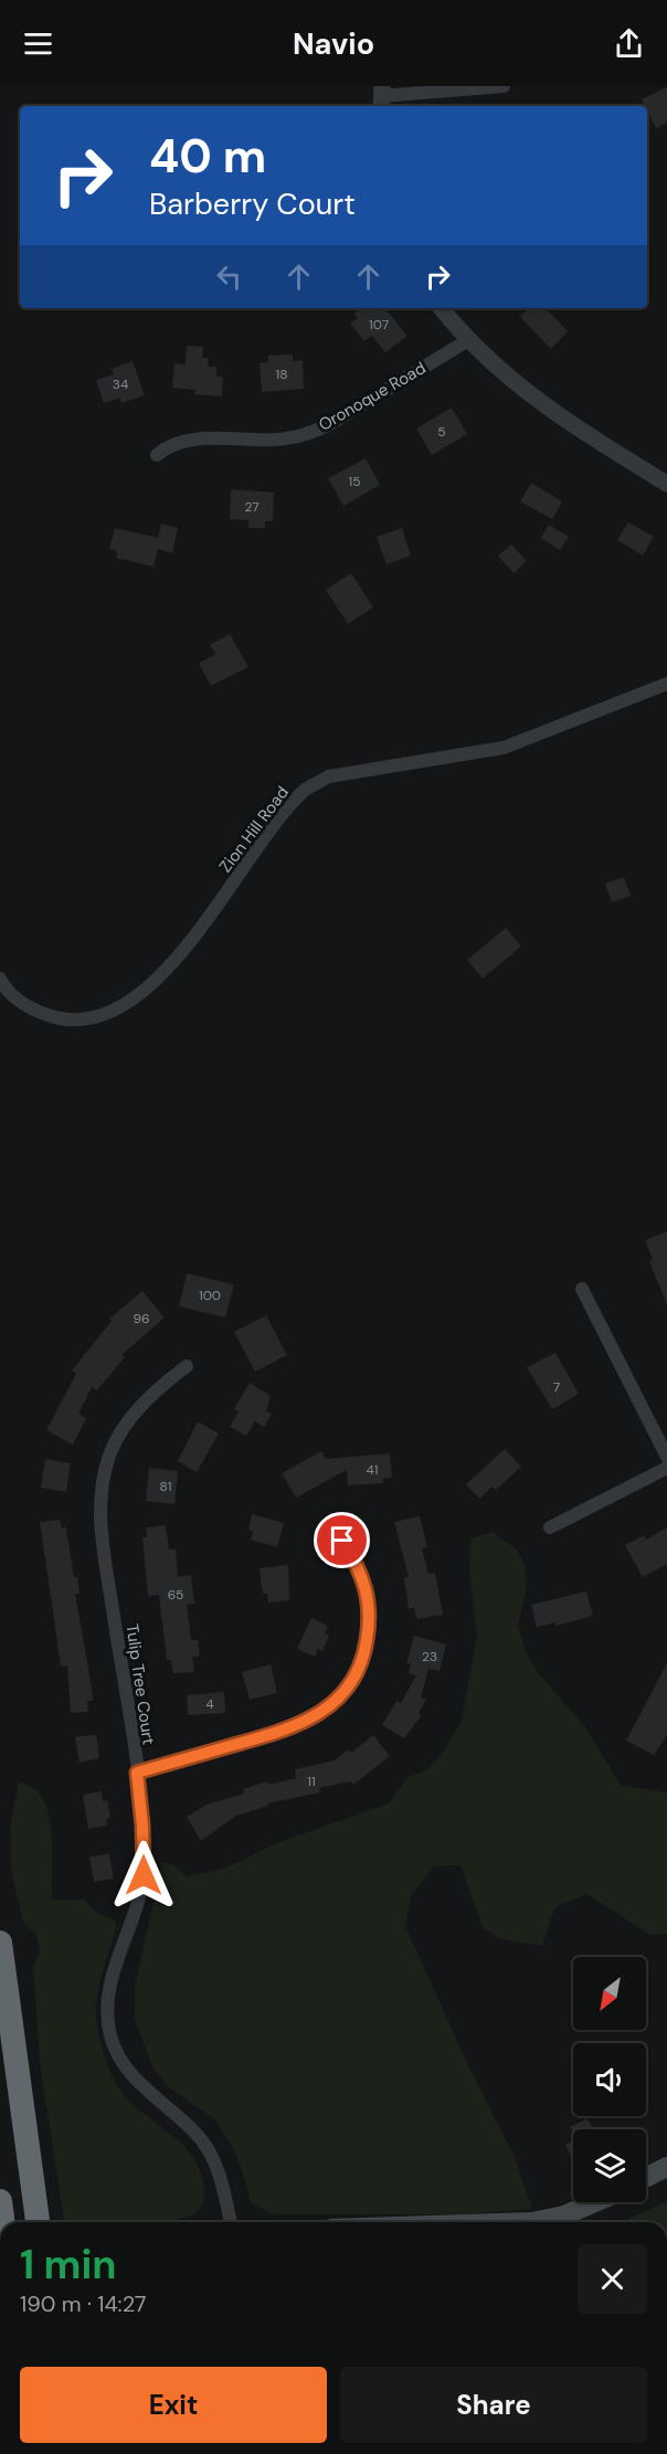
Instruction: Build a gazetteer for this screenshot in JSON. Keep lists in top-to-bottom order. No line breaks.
{"streets":{"street":["Oronoque Road","Zion Hill Road","Tulip Tree Court"]},"house_numbers":["107","18","34","5","15","27","100","96","7","41","81","65","23","4","11"],"north":"bottom left","page":{"header":"Navio","turn":["40 m","Barberry Court"],"heading":["1 min","190 m · 14:27"],"buttons":["Exit","Share"]}}
